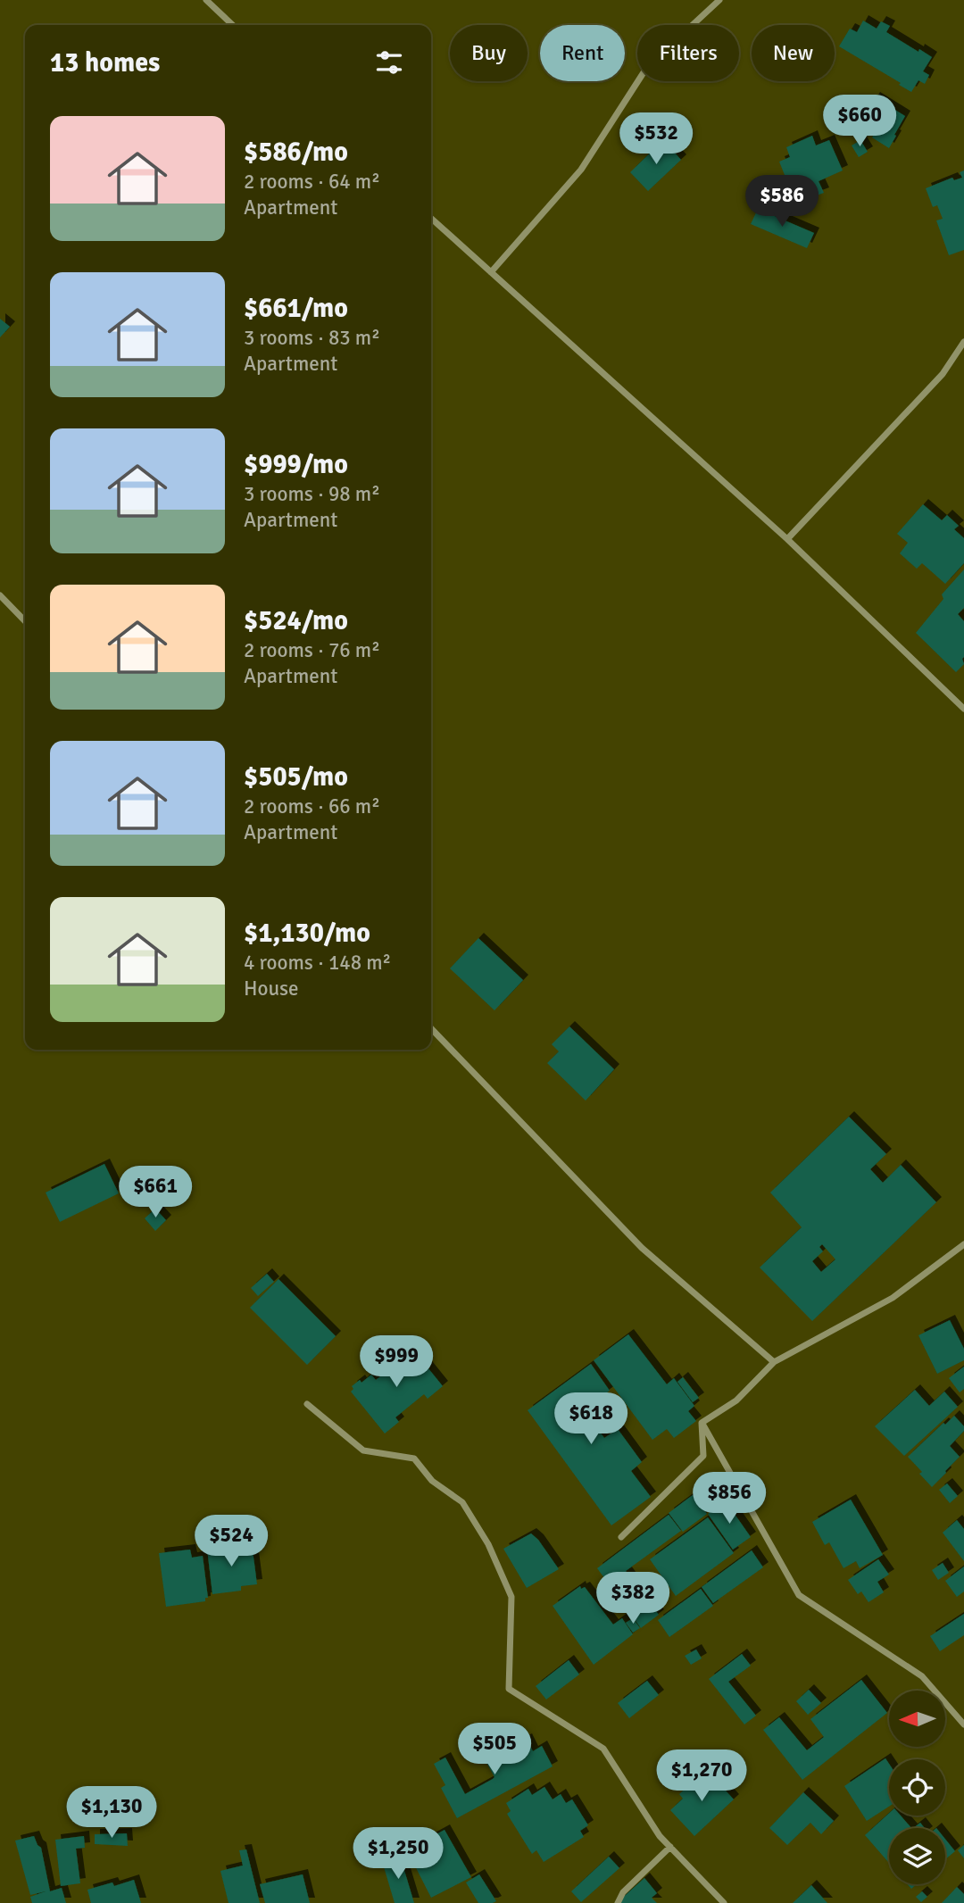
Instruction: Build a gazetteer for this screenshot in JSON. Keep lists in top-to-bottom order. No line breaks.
{"north":"left","page":{"chip":["Buy","Rent","Filters","New"],"heading":"13 homes","price":["$660","$532","$586","$661","$999","$618","$856","$524","$382","$505","$1,270","$1,130","$1,250"],"list":[{"name":"$586/mo","note":"2 rooms · 64 m² · Apartment"},{"name":"$661/mo","note":"3 rooms · 83 m² · Apartment"},{"name":"$999/mo","note":"3 rooms · 98 m² · Apartment"},{"name":"$524/mo","note":"2 rooms · 76 m² · Apartment"},{"name":"$505/mo","note":"2 rooms · 66 m² · Apartment"},{"name":"$1,130/mo","note":"4 rooms · 148 m² · House"}]}}
